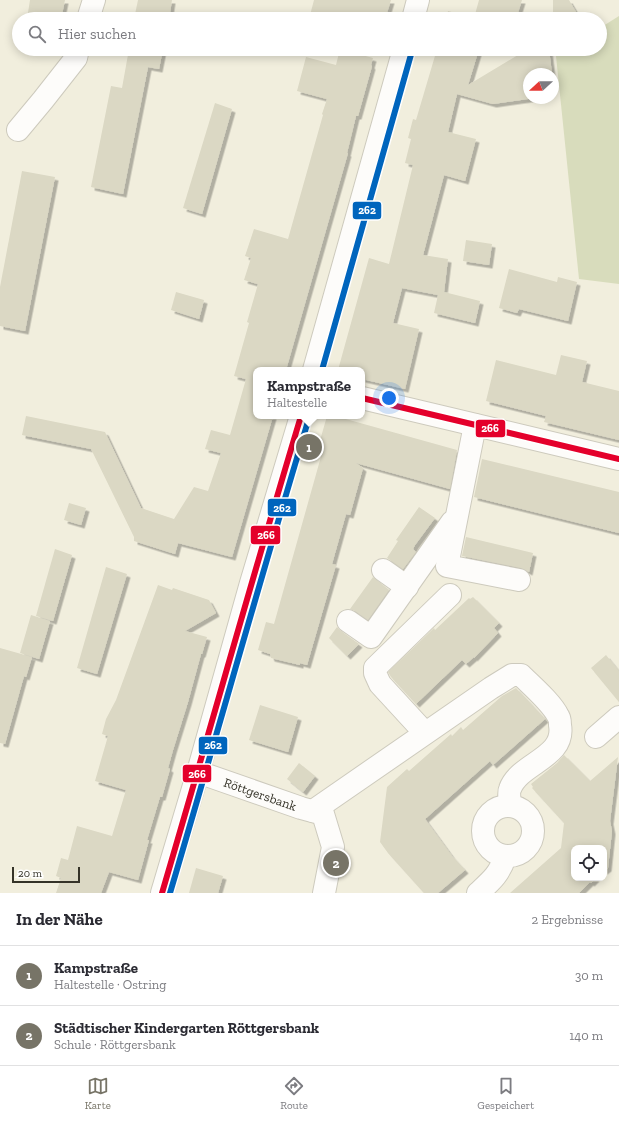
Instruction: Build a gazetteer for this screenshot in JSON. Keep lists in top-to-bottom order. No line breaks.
{"streets":{"street":["Röttgersbank"]},"lines":["transit line 262","transit line 266"],"scale_bar":"20 m","north":"left","page":{"search":"Hier suchen","popup":["Kampstraße","Haltestelle"],"pins":["1","2"],"scale":"20 m","heading":["In der Nähe","2 Ergebnisse"],"list":[{"mark":"1","name":"Kampstraße","note":"Haltestelle · Ostring","value":"30 m"},{"mark":"2","name":"Städtischer Kindergarten Röttgersbank","note":"Schule · Röttgersbank","value":"140 m"}],"nav":["Karte","Route","Gespeichert"]}}
